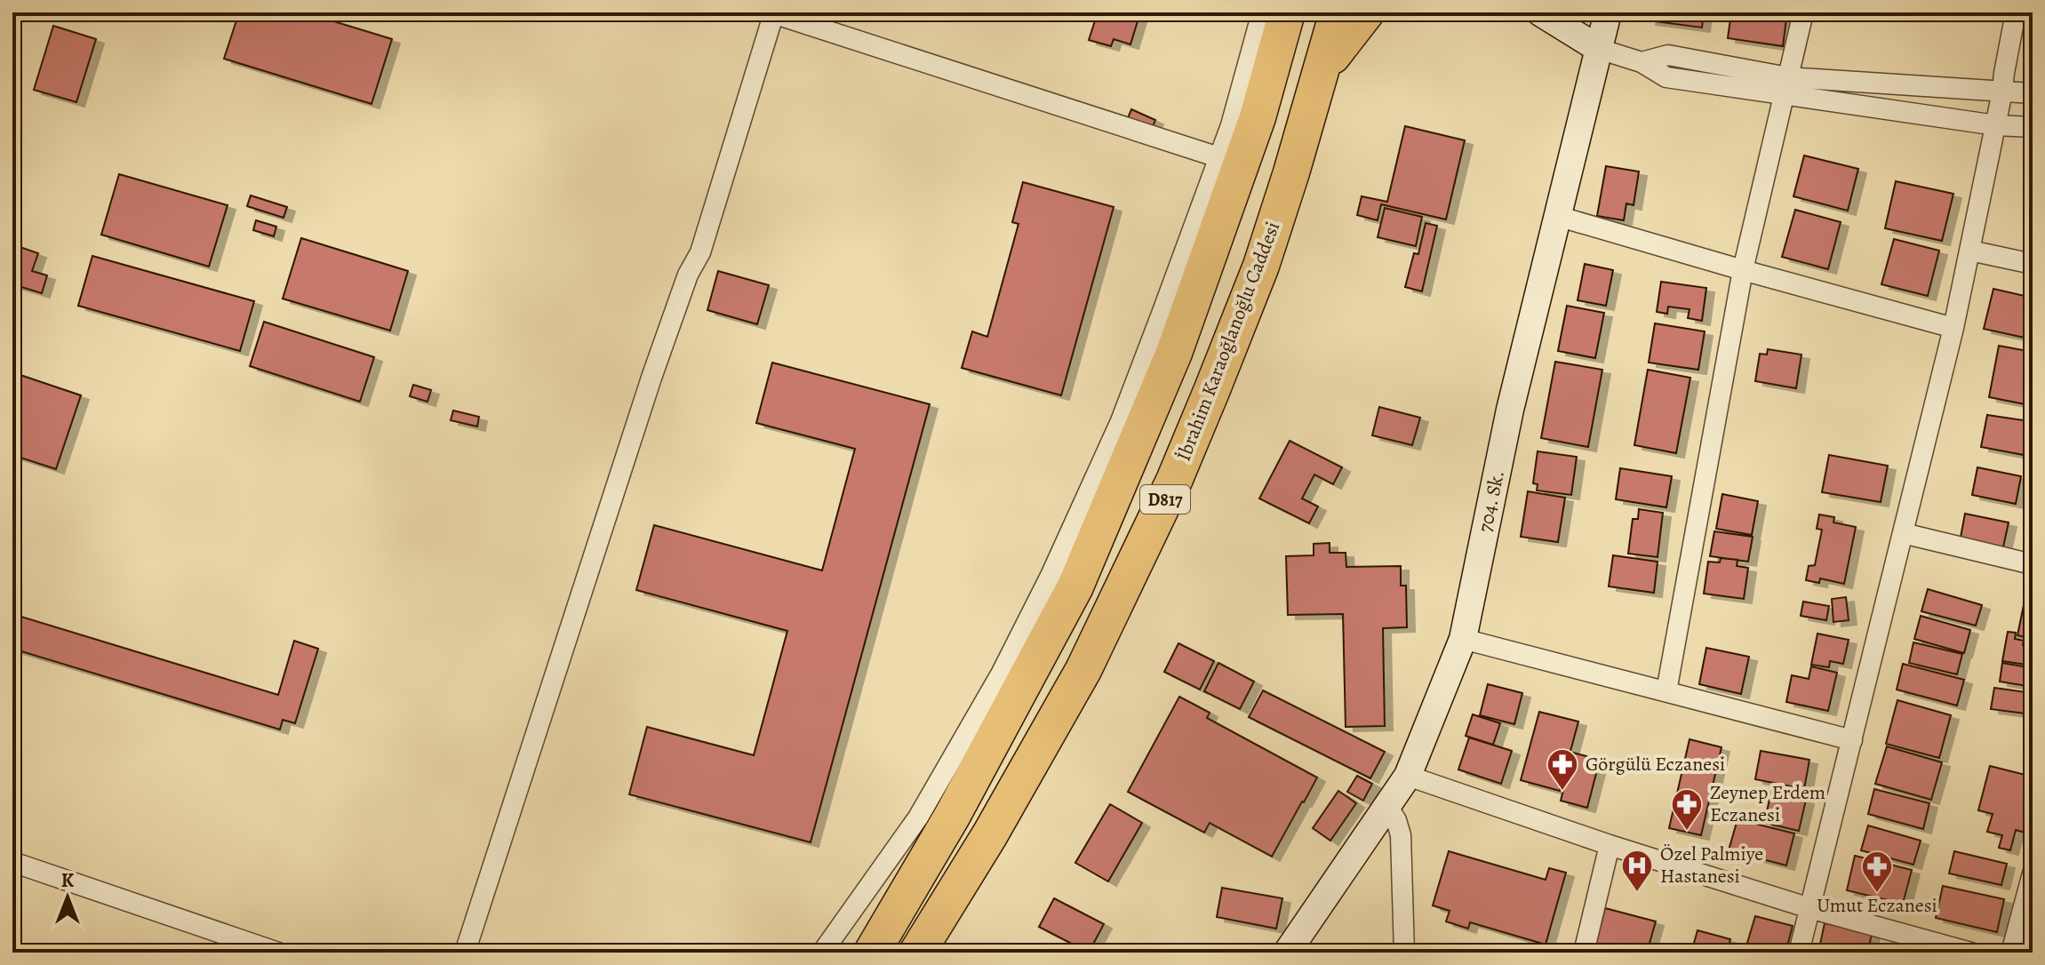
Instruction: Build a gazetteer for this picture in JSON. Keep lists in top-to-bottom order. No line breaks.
{"streets":{"highway":["İbrahim Karaoğlanoğlu Caddesi","D817"],"street":["704. Sk."]},"places":{"pharmacy":["Görgülü Eczanesi","Zeynep Erdem Eczanesi","Umut Eczanesi"],"hospital":["Özel Palmiye Hastanesi"]},"north":"top"}
